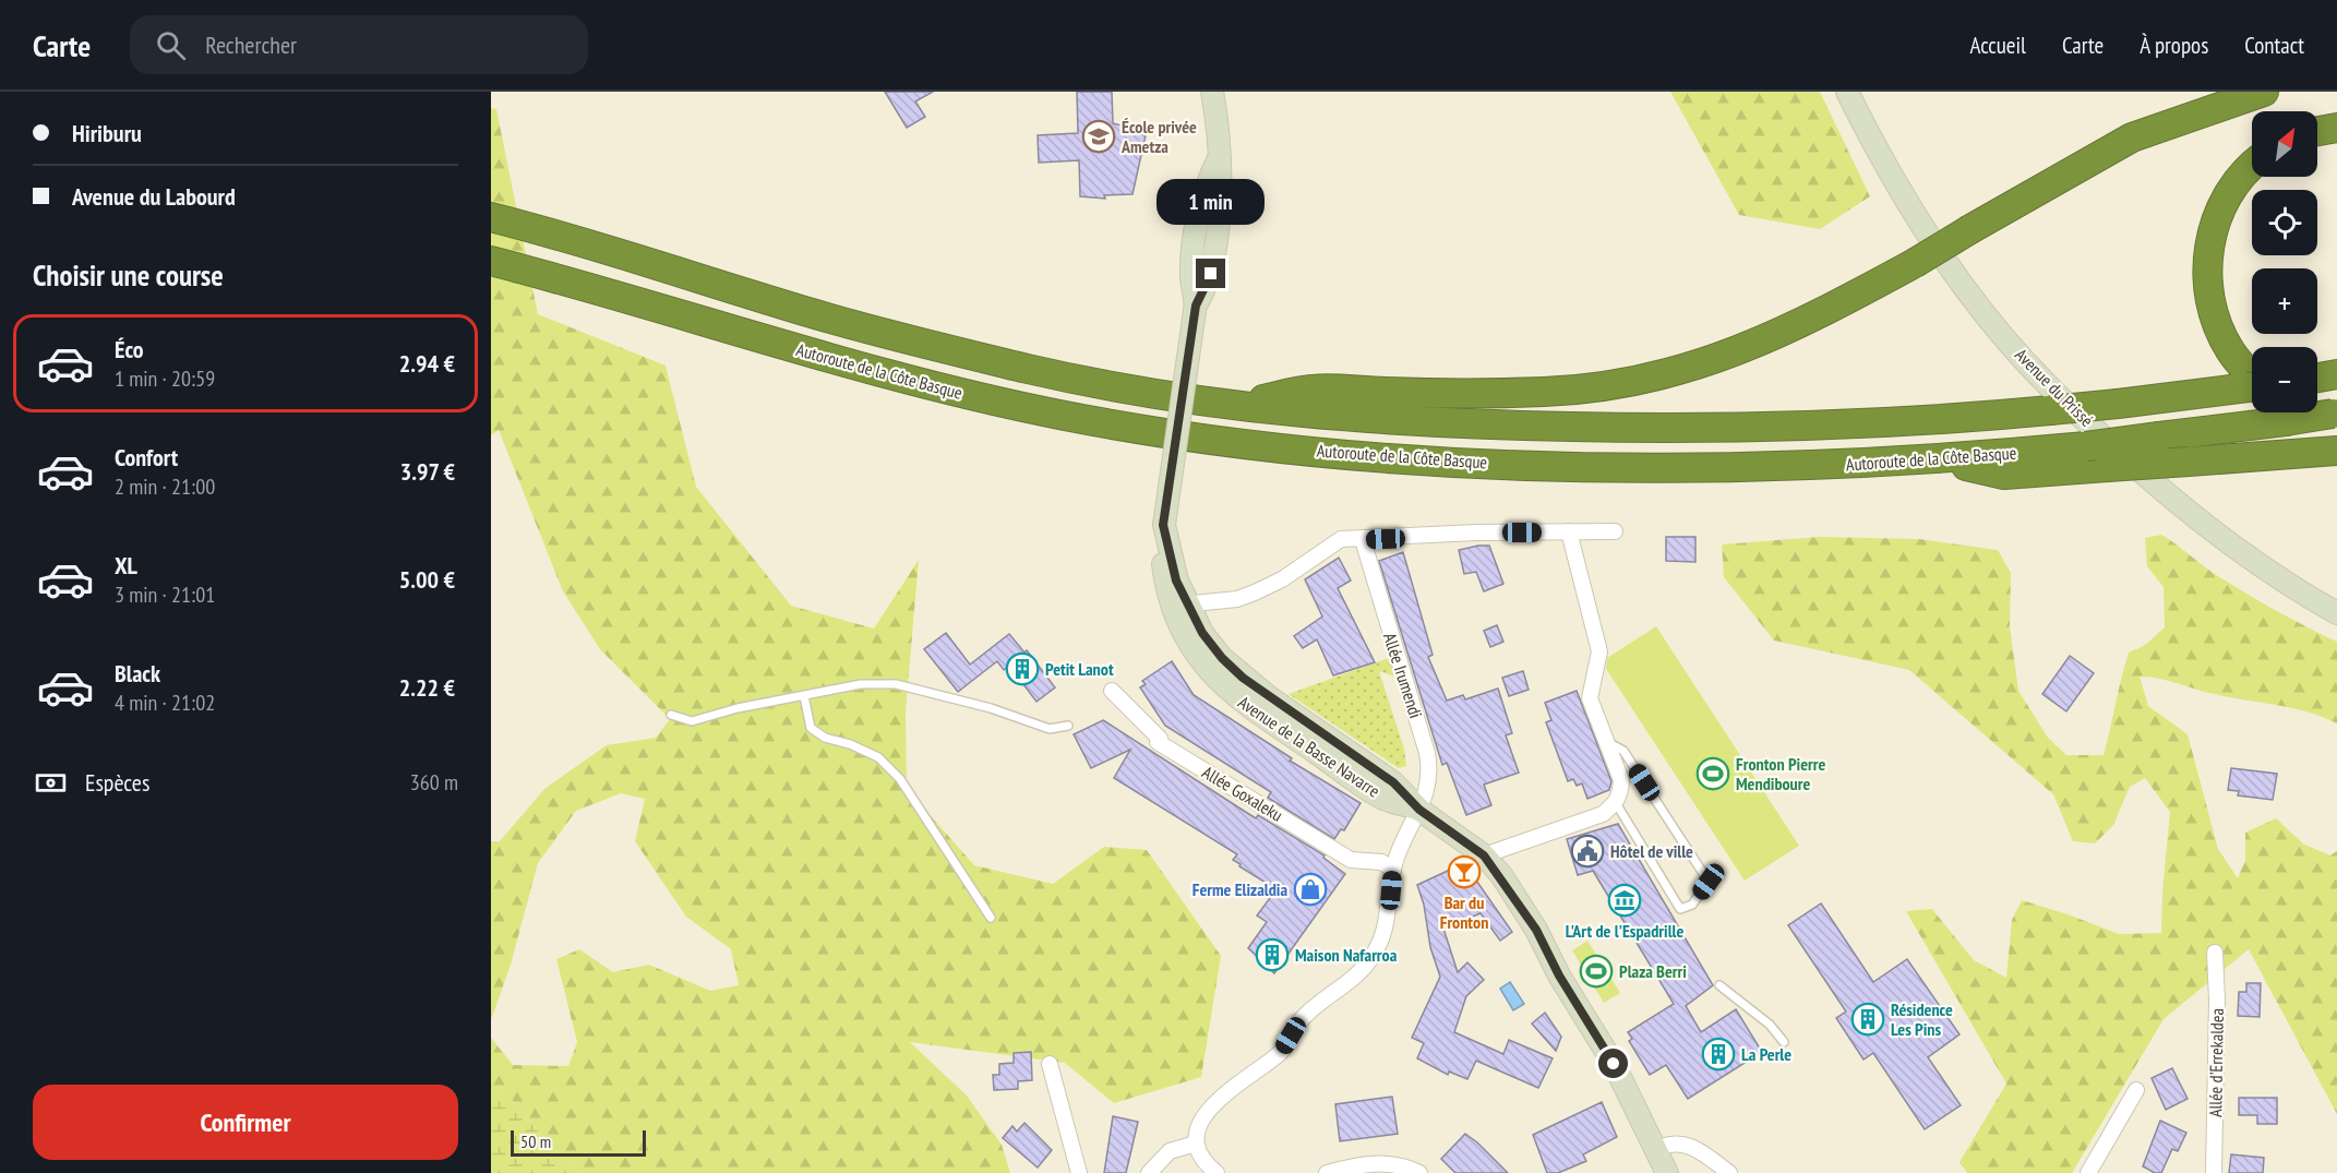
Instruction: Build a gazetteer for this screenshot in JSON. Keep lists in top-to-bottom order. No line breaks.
{"streets":{"highway":["Autoroute de la Côte Basque"],"street":["Avenue du Prissé","Allée Irumendi","Avenue de la Basse Navarre","Allée Goxaleku","Allée d'Errekaldea"]},"crossings":[["Allée Irumendi","Avenue de la Basse Navarre"],["Allée Irumendi","Allée Goxaleku"]],"places":{"school or university":["École privée Ametza"],"building":["Petit Lanot","Maison Nafarroa","Résidence Les Pins","La Perle"],"sports":["Fronton Pierre Mendiboure","Plaza Berri"],"public building":["Hôtel de ville"],"bar":["Bar du Fronton"],"shop":["Ferme Elizaldia"],"museum":["L'Art de l'Espadrille"]},"scale_bar":"50 m","north":"top right","page":{"header":"Carte","search":"Rechercher","nav":["Accueil","Carte","À propos","Contact"],"banner":["Hiriburu","Avenue du Labourd"],"map_buttons":["+","−"],"bubble":"1 min","heading":"Choisir une course","list":[{"name":"Éco","note":"1 min · 20:59","value":"2.94 €"},{"name":"Confort","note":"2 min · 21:00","value":"3.97 €"},{"name":"XL","note":"3 min · 21:01","value":"5.00 €"},{"name":"Black","note":"4 min · 21:02","value":"2.22 €"}],"pay":["Espèces","360 m"],"buttons":"Confirmer","scale":"50 m"}}
